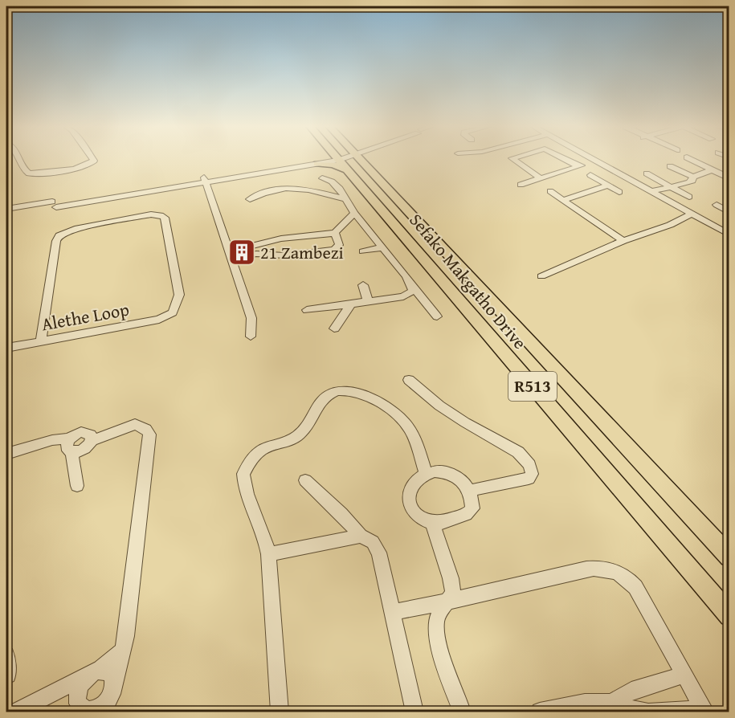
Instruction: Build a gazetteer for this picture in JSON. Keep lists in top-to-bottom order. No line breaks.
{"streets":{"main road":["Sefako Makgatho Drive","R513"],"street":["Alethe Loop"]},"places":{"building":["21 Zambezi"]}}
